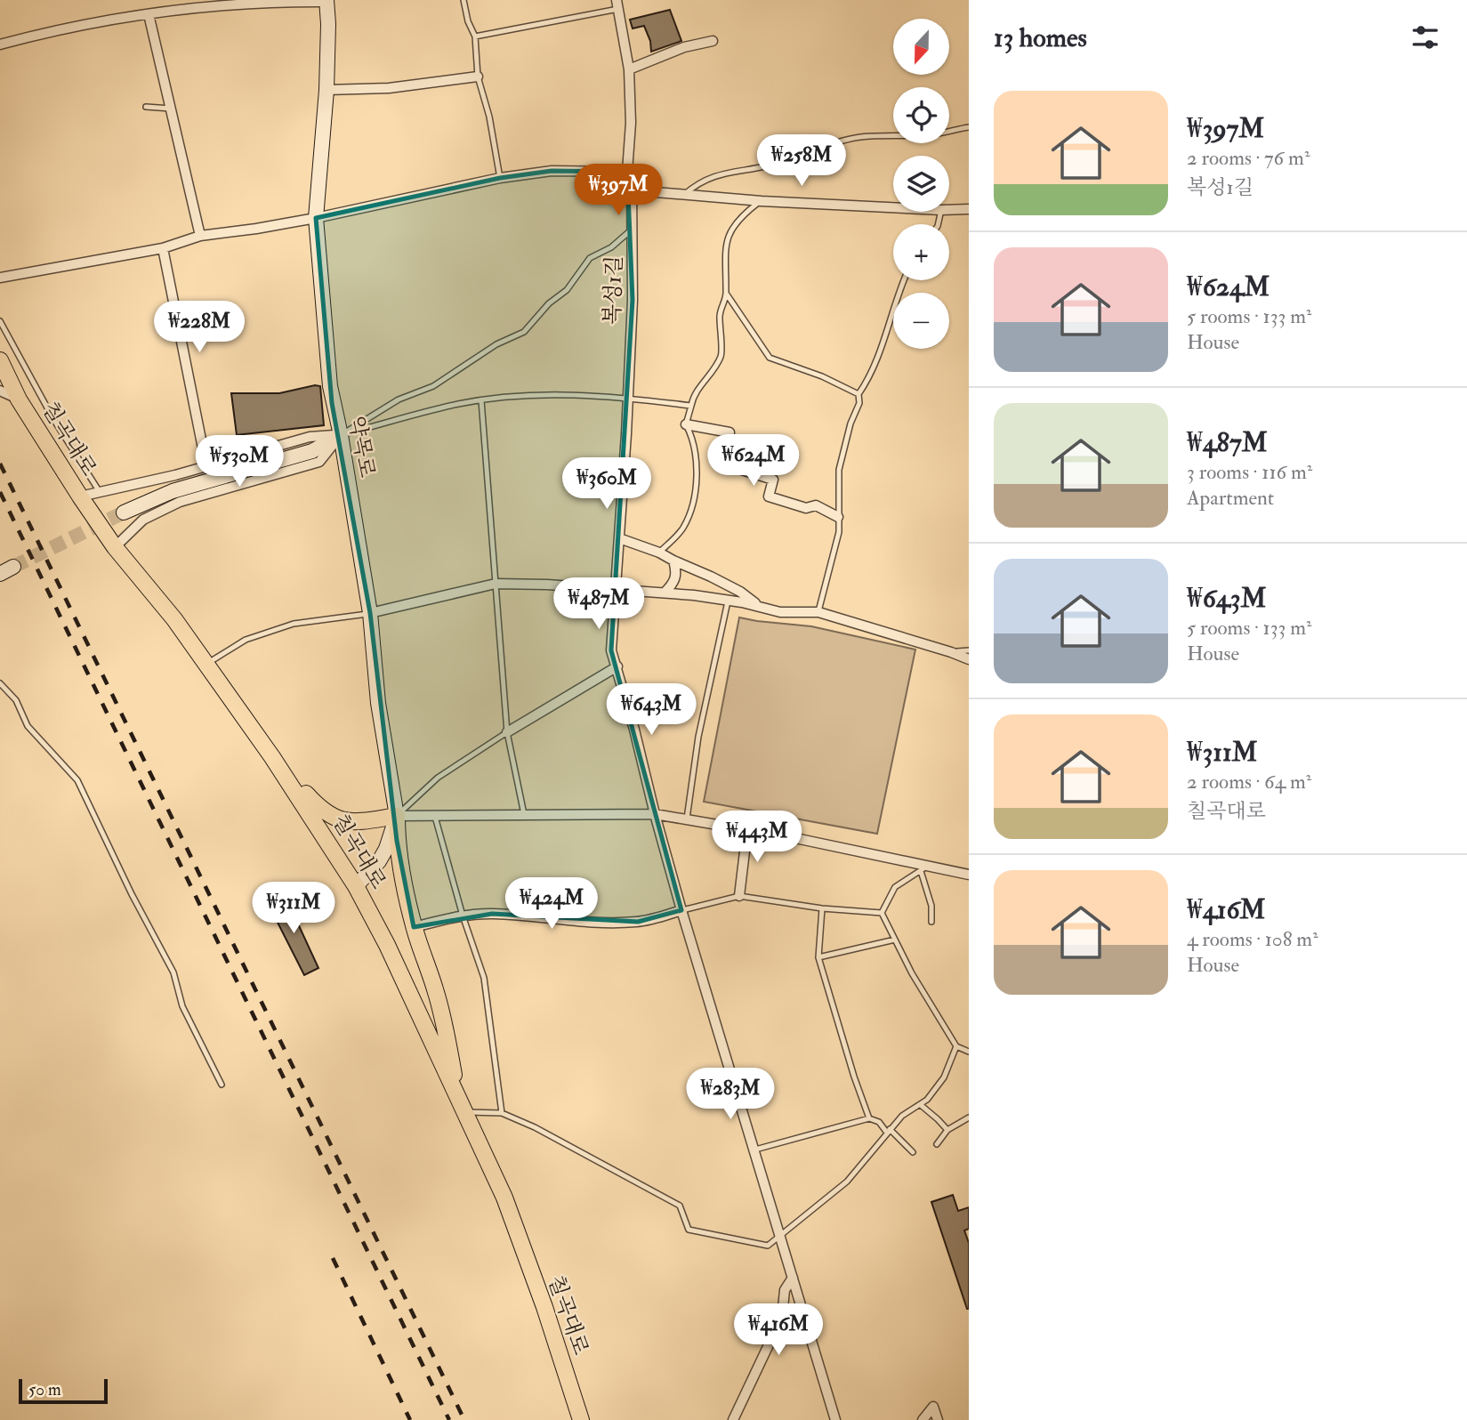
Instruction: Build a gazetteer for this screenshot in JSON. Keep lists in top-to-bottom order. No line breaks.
{"streets":{"main road":["칠곡대로"],"street":["복성1길","약목로"]},"crossings":[["칠곡대로","약목로"]],"scale_bar":"50 m","north":"bottom","page":{"heading":"13 homes","map_buttons":["+","−"],"list":[{"name":"₩397M","note":"2 rooms · 76 m² · 복성1길"},{"name":"₩624M","note":"5 rooms · 133 m² · House"},{"name":"₩487M","note":"3 rooms · 116 m² · Apartment"},{"name":"₩643M","note":"5 rooms · 133 m² · House"},{"name":"₩311M","note":"2 rooms · 64 m² · 칠곡대로"},{"name":"₩416M","note":"4 rooms · 108 m² · House"}],"price":["₩258M","₩397M","₩228M","₩624M","₩530M","₩360M","₩487M","₩643M","₩443M","₩424M","₩311M","₩283M","₩416M"],"scale":"50 m"}}
